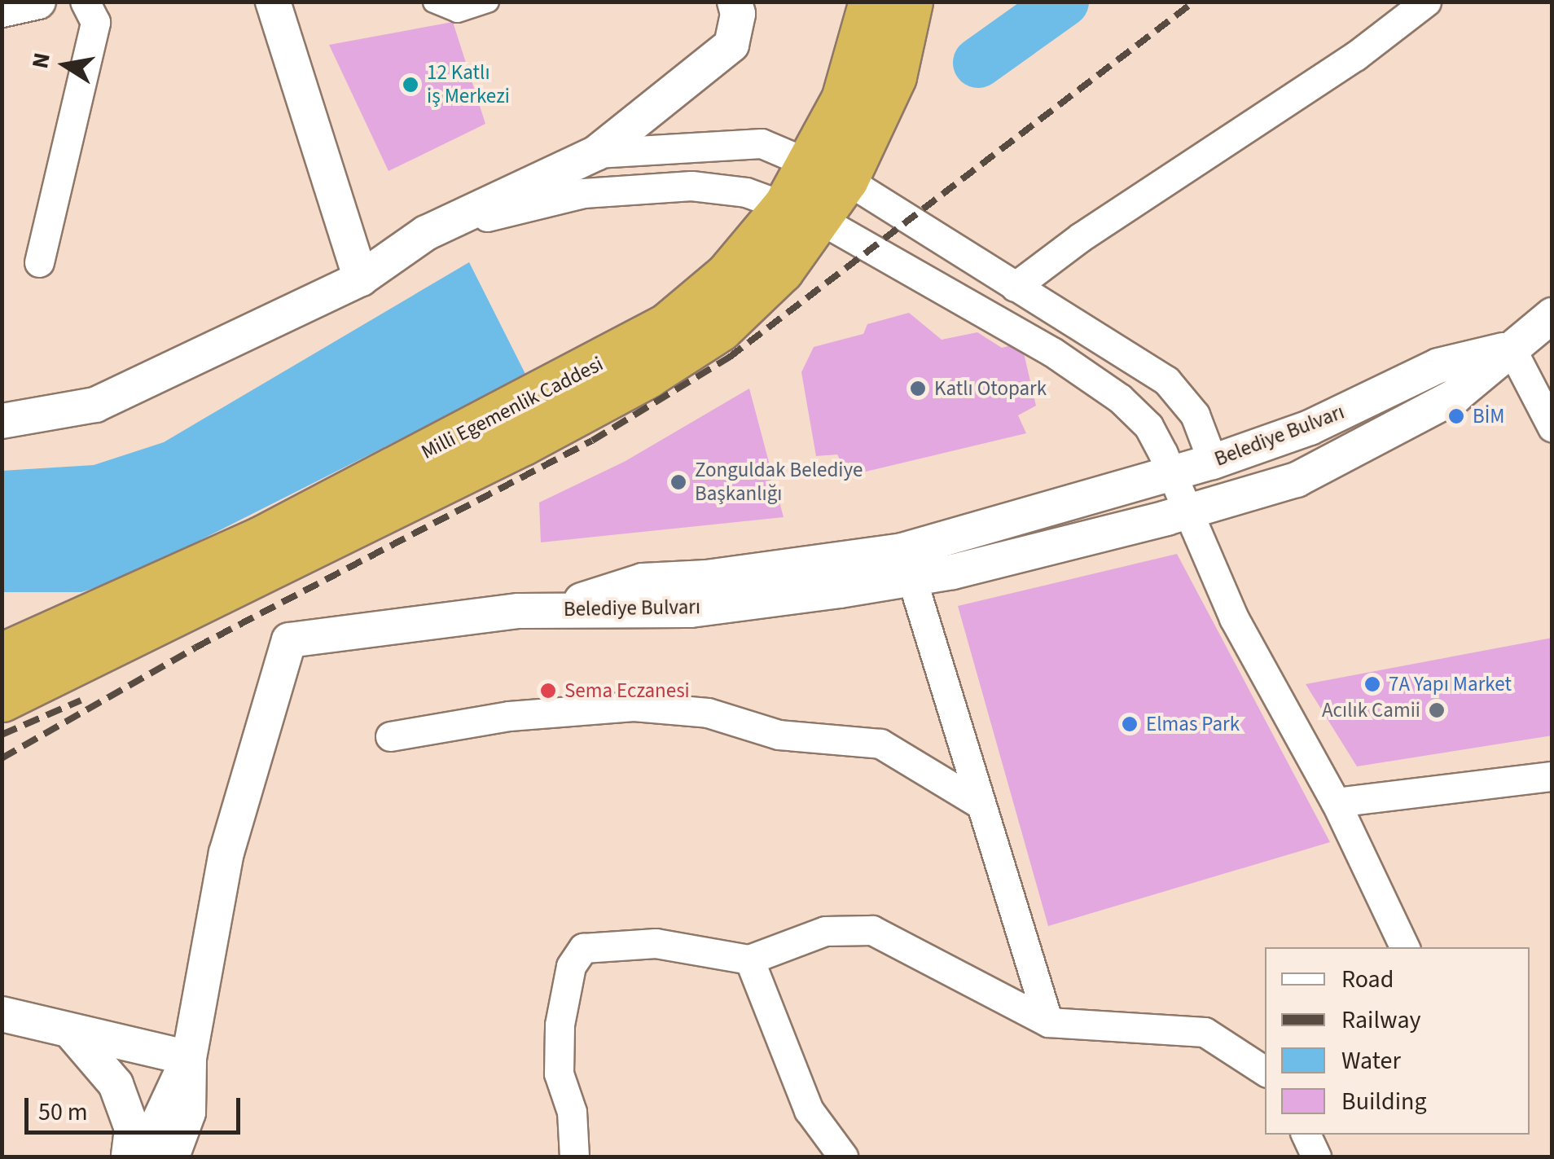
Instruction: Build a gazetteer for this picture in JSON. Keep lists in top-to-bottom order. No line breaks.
{"streets":{"highway":["Milli Egemenlik Caddesi"],"street":["Belediye Bulvarı"]},"places":["12 Katlı iş Merkezi","Katlı Otopark","BİM","Zonguldak Belediye Başkanlığı","7A Yapı Market","Sema Eczanesi","Acılık Camii","Elmas Park"],"legend":["Road","Railway","Water","Building"],"scale_bar":"50 m","north":"left"}
